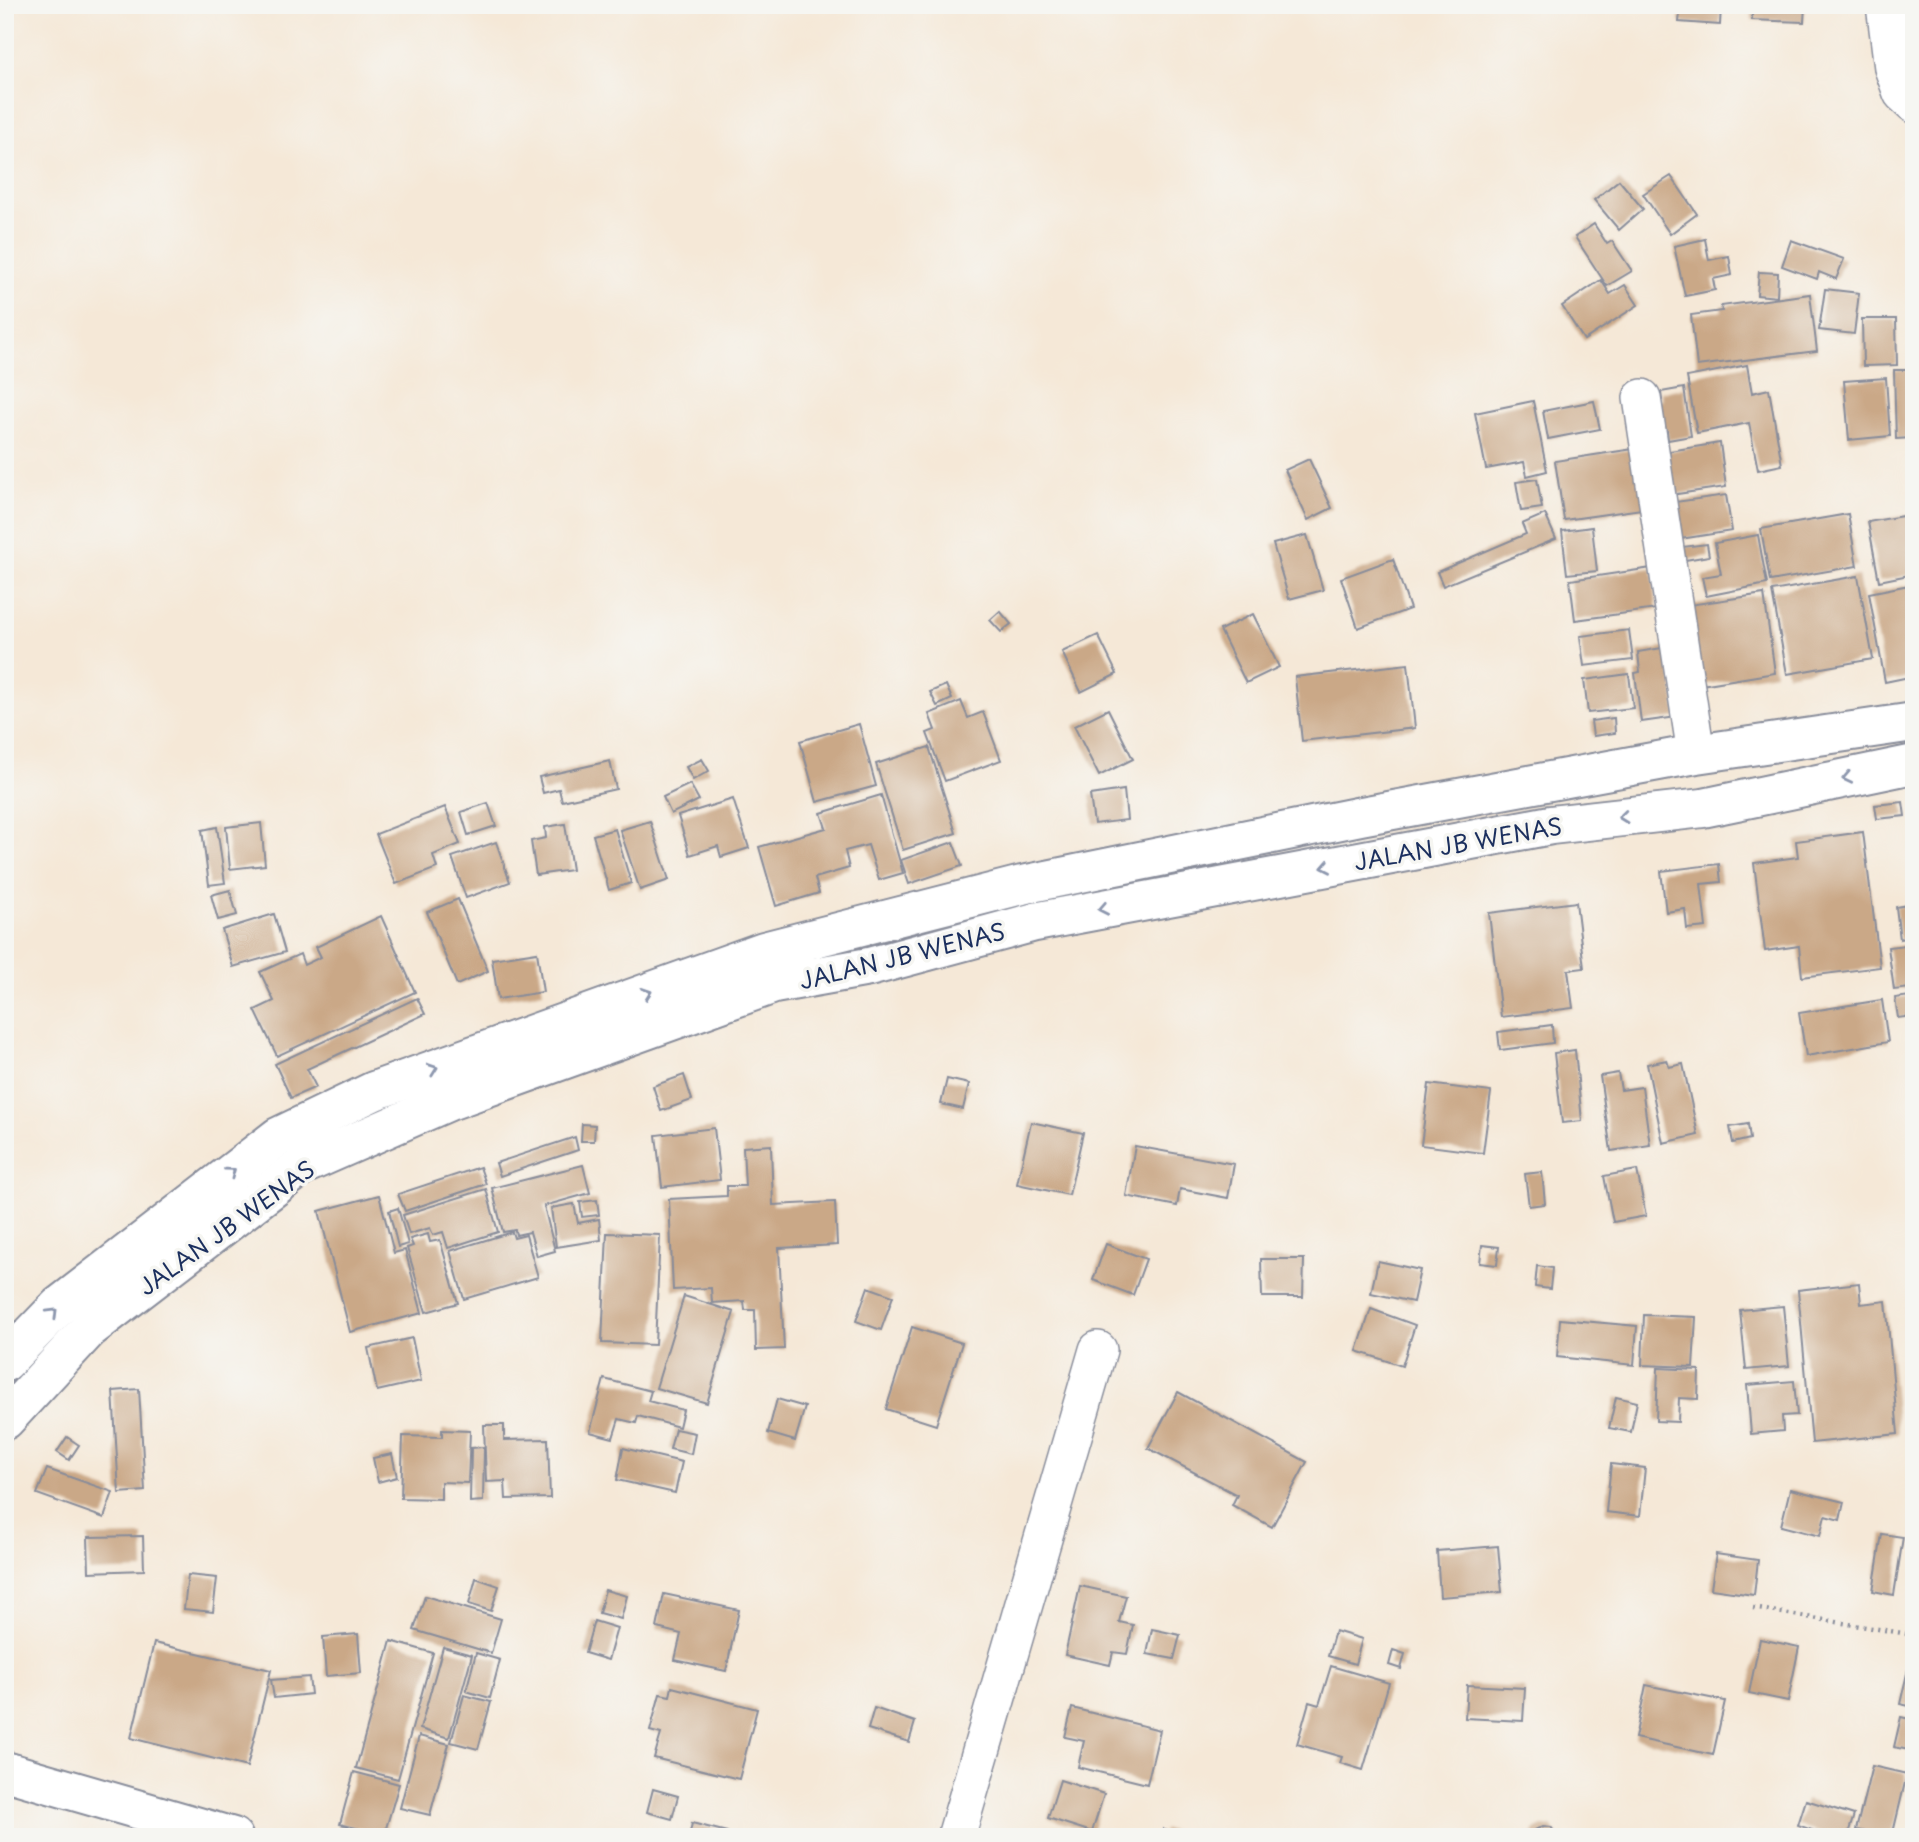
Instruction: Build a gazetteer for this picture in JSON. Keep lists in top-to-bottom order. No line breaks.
{"streets":{"main road":["JALAN JB WENAS"]}}
